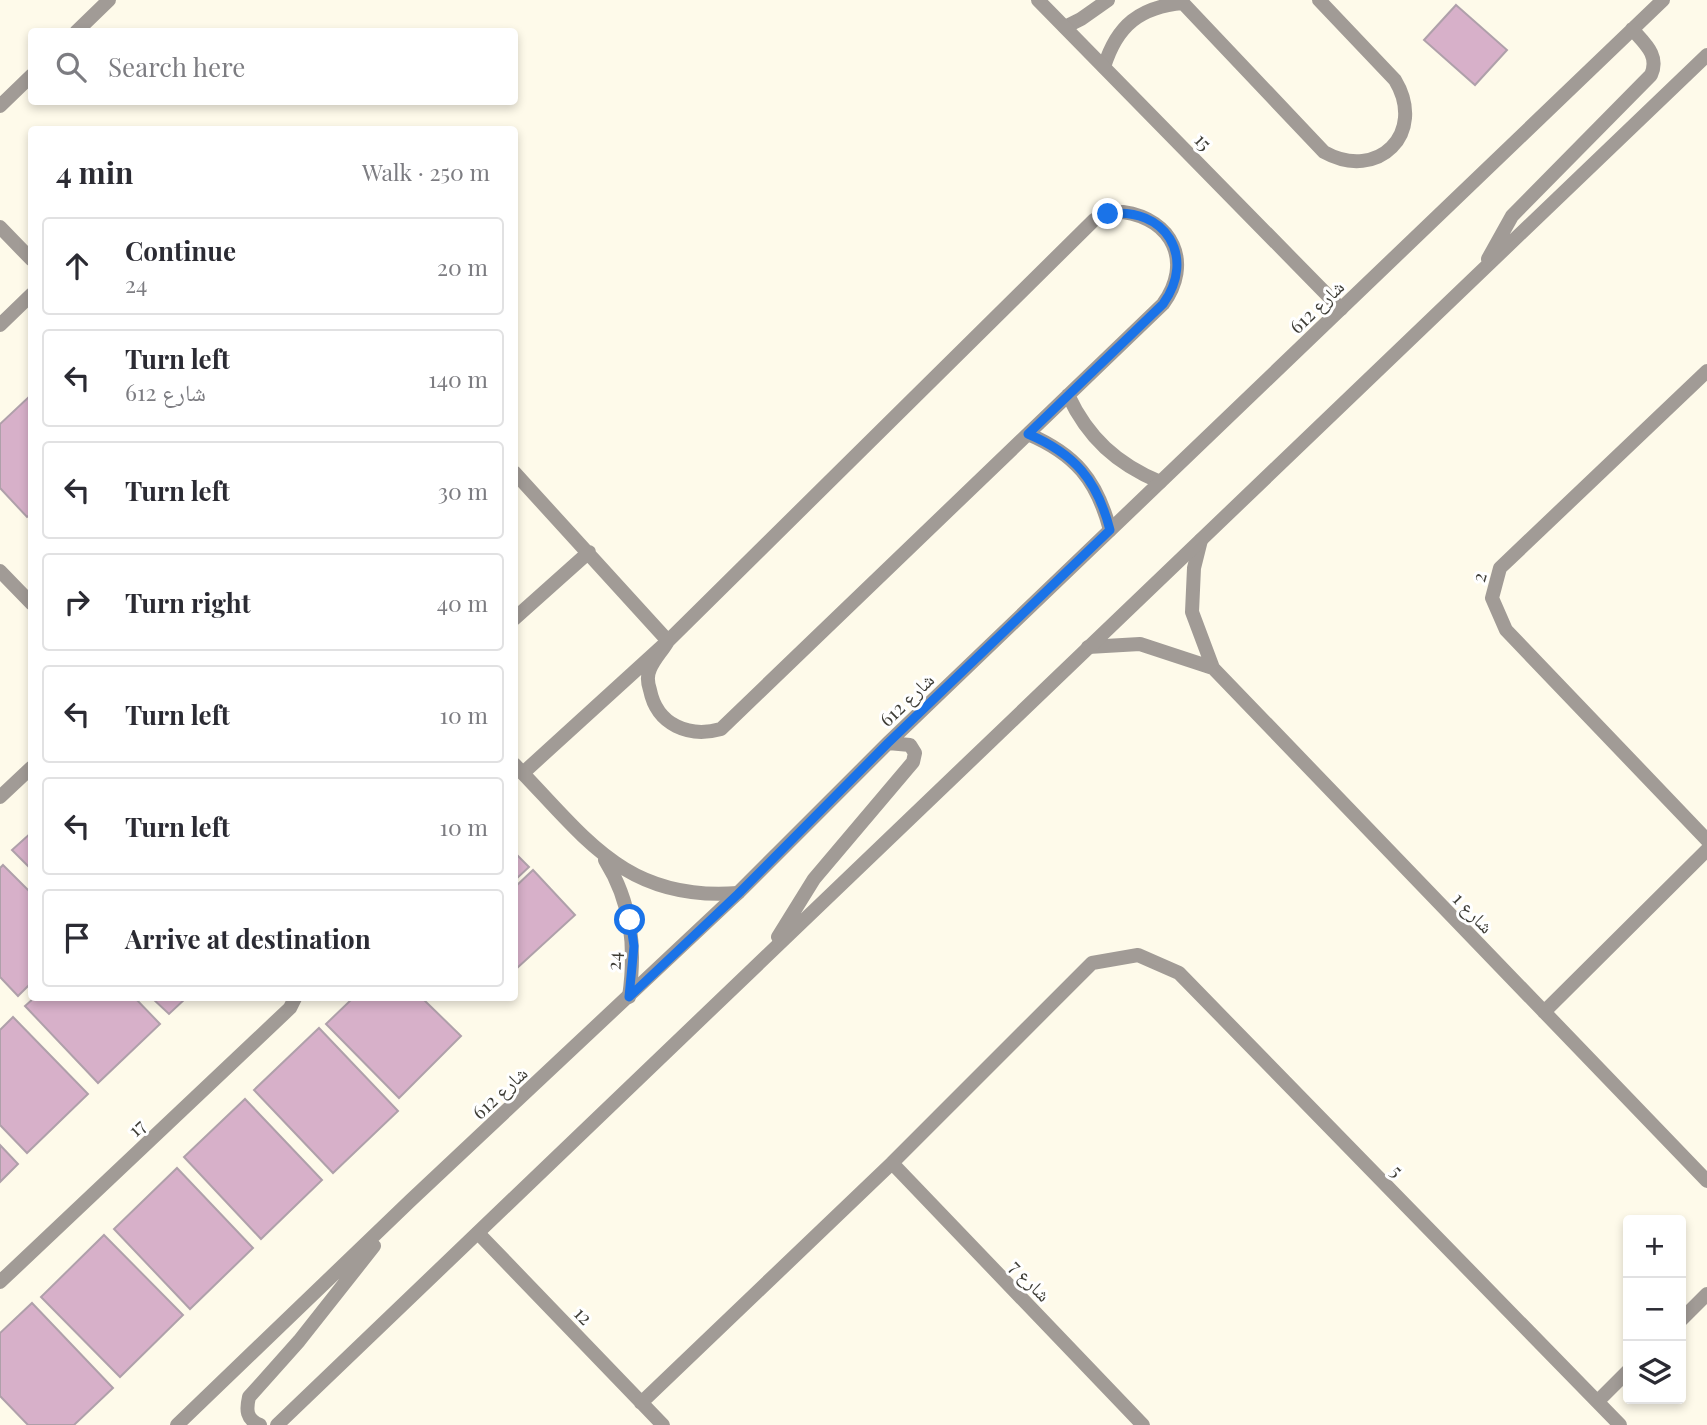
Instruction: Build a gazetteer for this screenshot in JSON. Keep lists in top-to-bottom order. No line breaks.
{"streets":{"street":["15","شارع 612","2","شارع 1","24","17","5","شارع 7","12"]},"crossings":[["15","شارع 612"],["شارع 612","24"],["5","شارع 7"]],"page":{"search":"Search here","heading":["4 min","Walk · 250 m"],"list":[["Continue","24","20 m"],["Turn left","شارع 612","140 m"],["Turn left","30 m"],["Turn right","40 m"],["Turn left","10 m"],["Turn left","10 m"],"Arrive at destination"],"map_buttons":["+","−"]}}
